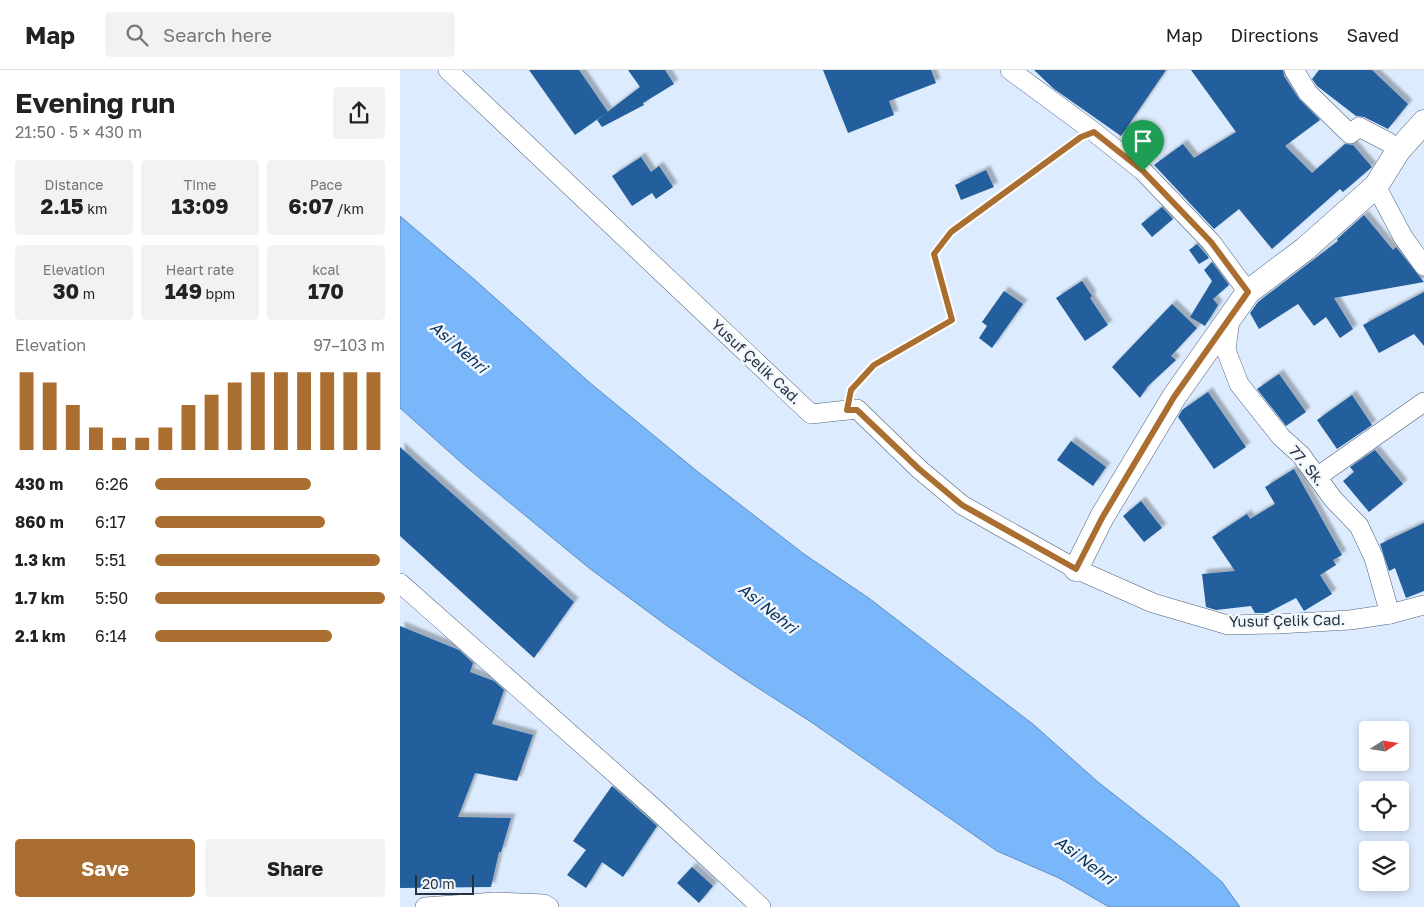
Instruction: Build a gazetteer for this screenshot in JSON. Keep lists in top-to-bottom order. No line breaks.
{"streets":{"street":["Yusuf Çelik Cad.","77. Sk."]},"crossings":[["Yusuf Çelik Cad.","77. Sk."]],"water":["Asi Nehri"],"scale_bar":"20 m","north":"right","page":{"header":"Map","search":"Search here","nav":["Map","Directions","Saved"],"heading":["Evening run","21:50 · 5 × 430 m"],"stats":[["Distance","2.15 km"],["Time","13:09"],["Pace","6:07 /km"],["Elevation","30 m"],["Heart rate","149 bpm"],["kcal","170"]],"chart":["Elevation","97–103 m"],"list":[{"name":"430 m","note":"6:26"},{"name":"860 m","note":"6:17"},{"name":"1.3 km","note":"5:51"},{"name":"1.7 km","note":"5:50"},{"name":"2.1 km","note":"6:14"}],"buttons":["Save","Share"],"scale":"20 m"}}
